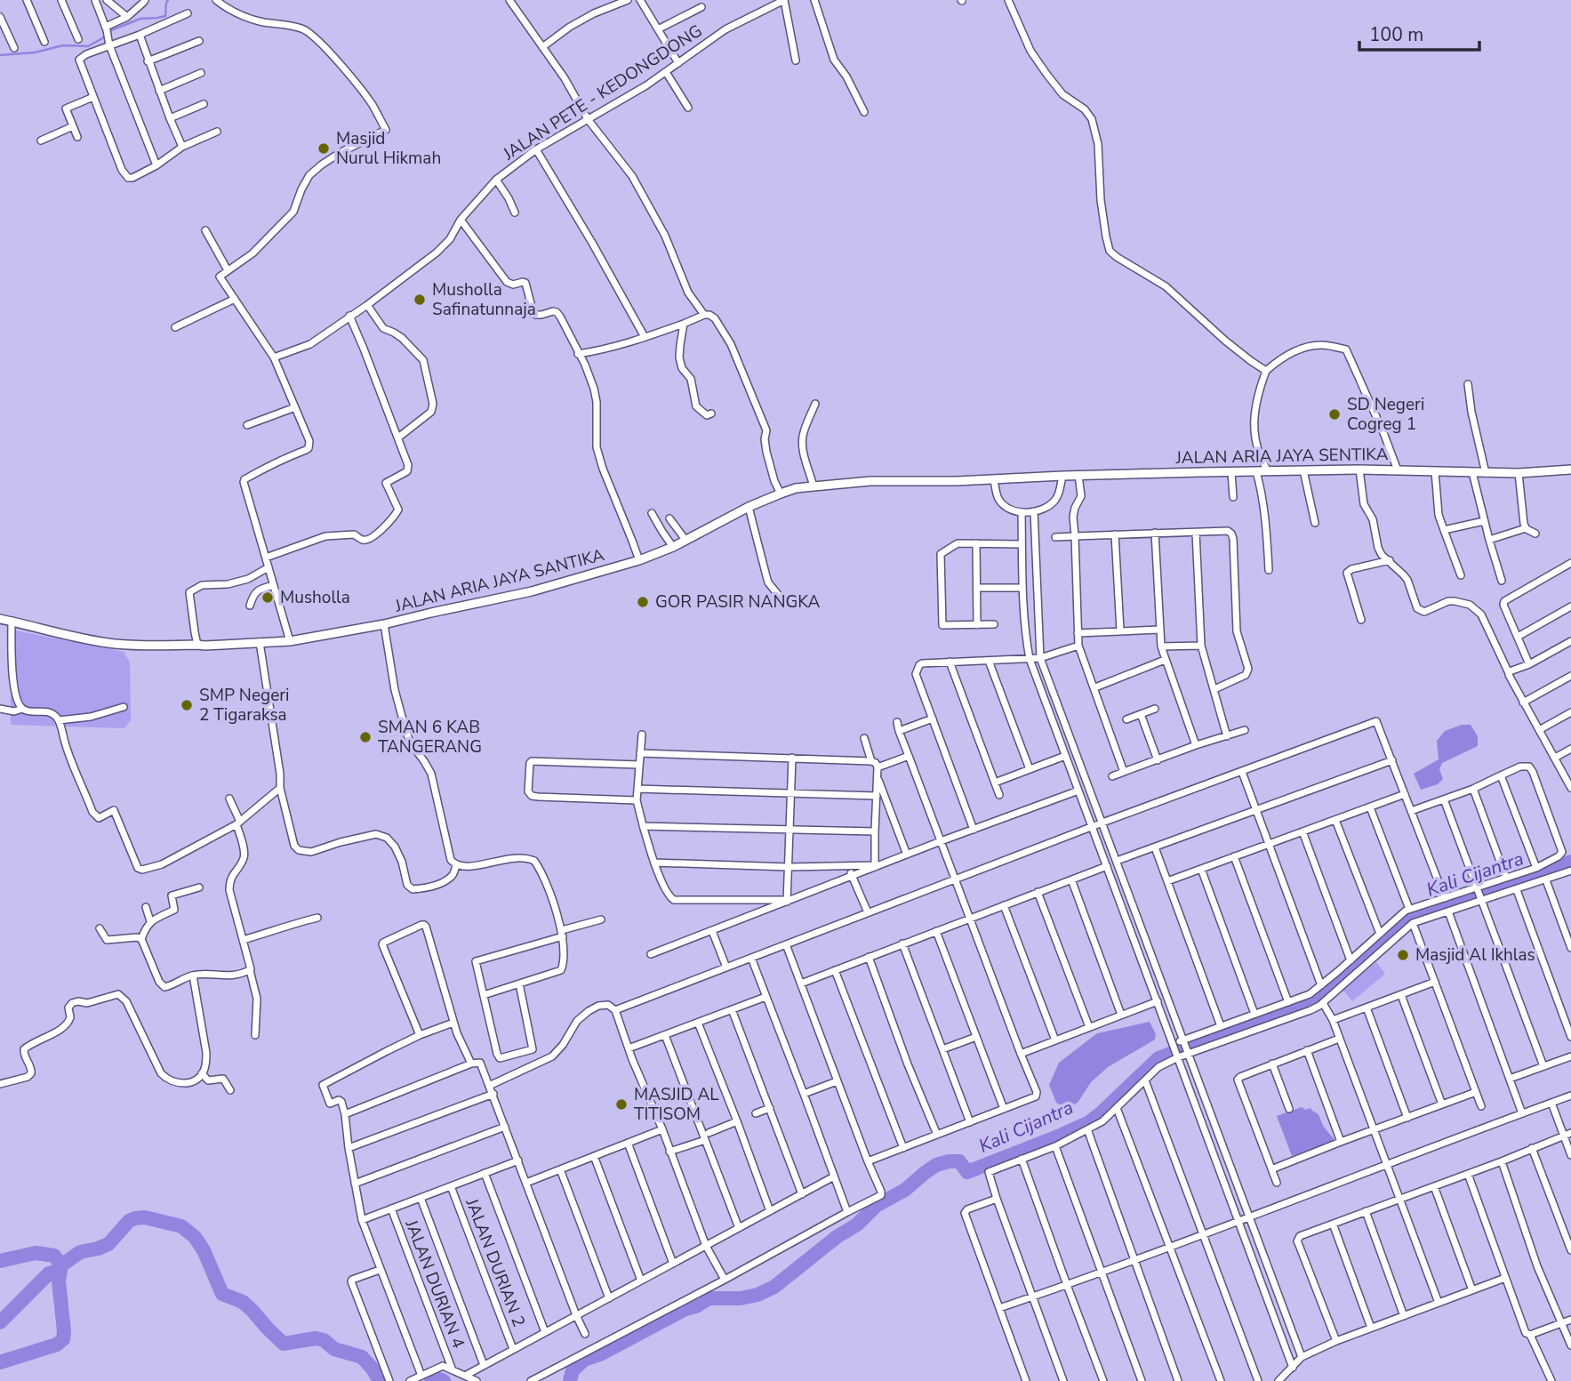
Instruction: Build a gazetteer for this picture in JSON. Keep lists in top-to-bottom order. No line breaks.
{"streets":{"street":["JALAN PETE - KEDONGDONG","JALAN ARIA JAYA SENTIKA","JALAN ARIA JAYA SANTIKA","JALAN DURIAN 2","JALAN DURIAN 4"]},"crossings":[["JALAN ARIA JAYA SENTIKA","JALAN ARIA JAYA SANTIKA"]],"water":["Kali Cijantra"],"places":["Masjid Nurul Hikmah","Musholla Safinatunnaja","SD Negeri Cogreg 1","Musholla","GOR PASIR NANGKA","SMP Negeri 2 Tigaraksa","SMAN 6 KAB TANGERANG","Masjid Al Ikhlas","MASJID AL TITISOM"],"scale_bar":"100 m"}
